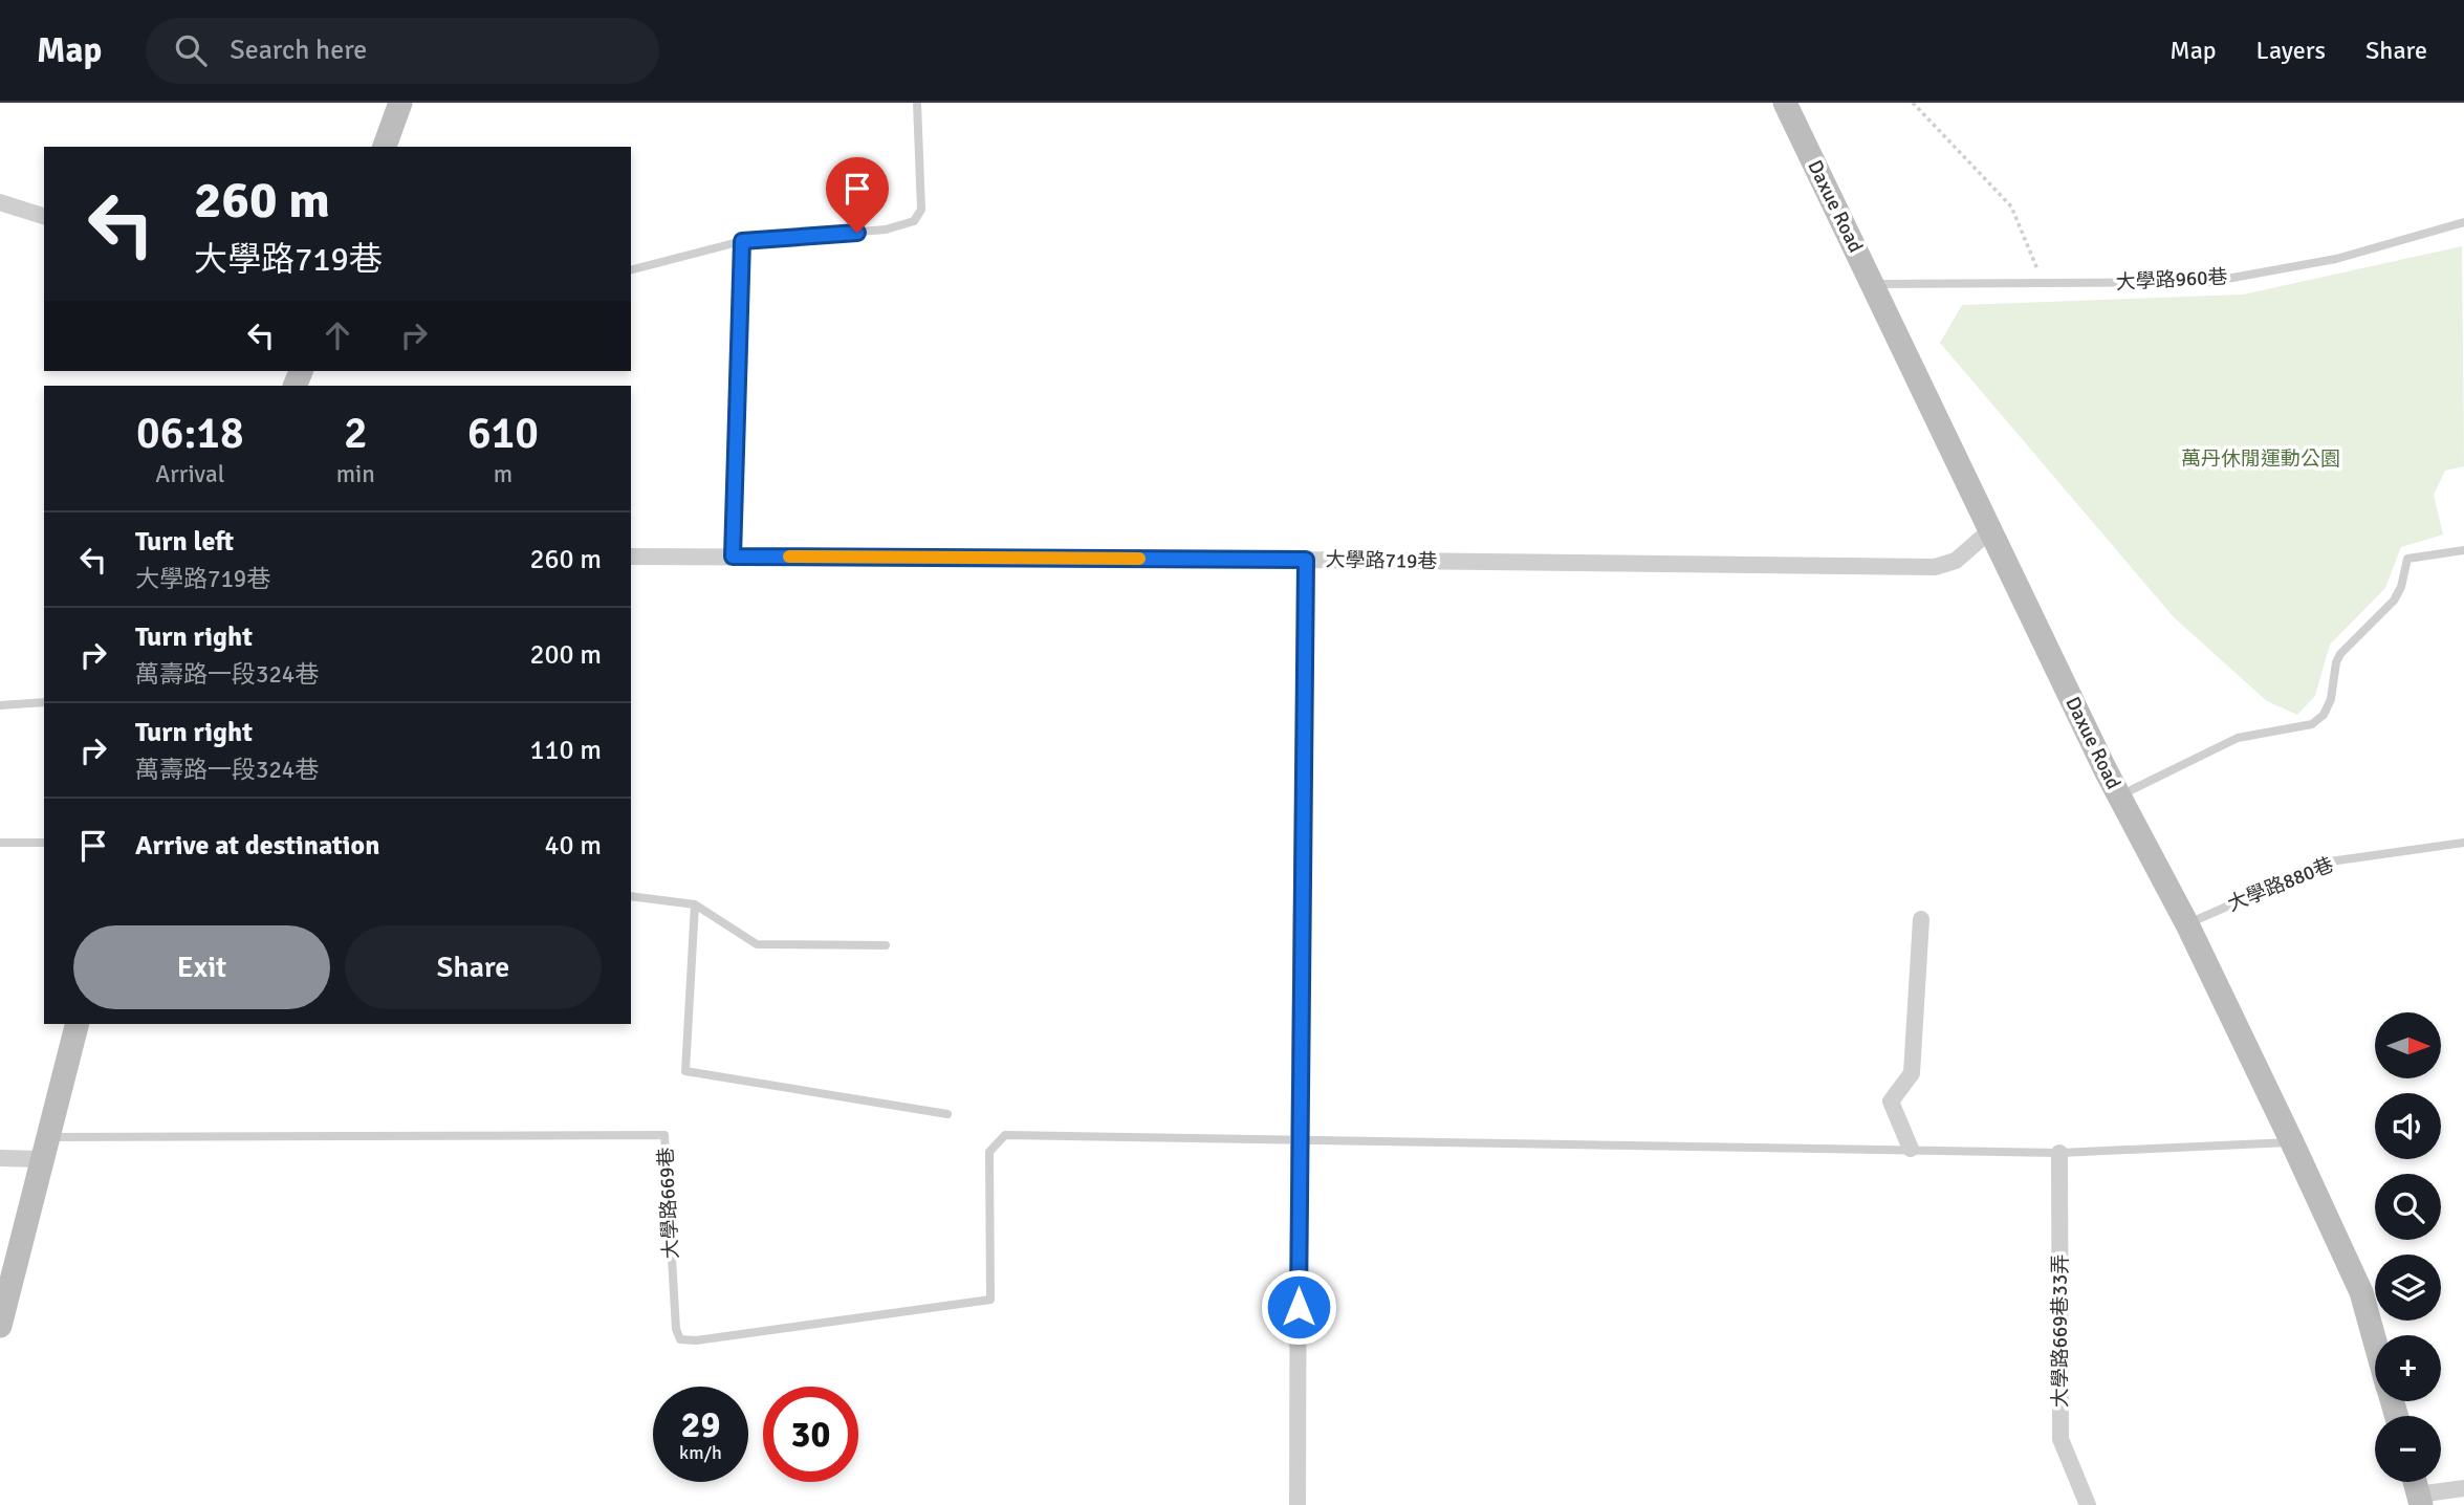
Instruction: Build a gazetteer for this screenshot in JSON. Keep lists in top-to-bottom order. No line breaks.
{"streets":{"main road":["Daxue Road"],"street":["大學路719巷","大學路669巷33弄"],"lane":["大學路960巷","大學路880巷","大學路669巷"]},"crossings":[["Daxue Road","大學路960巷"],["Daxue Road","大學路719巷"],["Daxue Road","大學路880巷"]],"parks":["萬丹休閒運動公園"],"north":"right","page":{"header":"Map","search":"Search here","nav":["Map","Layers","Share"],"turn":["260 m","大學路719巷"],"eta":["06:18","Arrival","2","min","610","m"],"list":[{"name":"Turn left","note":"大學路719巷","value":"260 m"},{"name":"Turn right","note":"萬壽路一段324巷","value":"200 m"},{"name":"Turn right","note":"萬壽路一段324巷","value":"110 m"},{"name":"Arrive at destination","value":"40 m"}],"buttons":["Exit","Share"],"map_buttons":["+","−"],"speed":"29 km/h","limit":"30"}}
